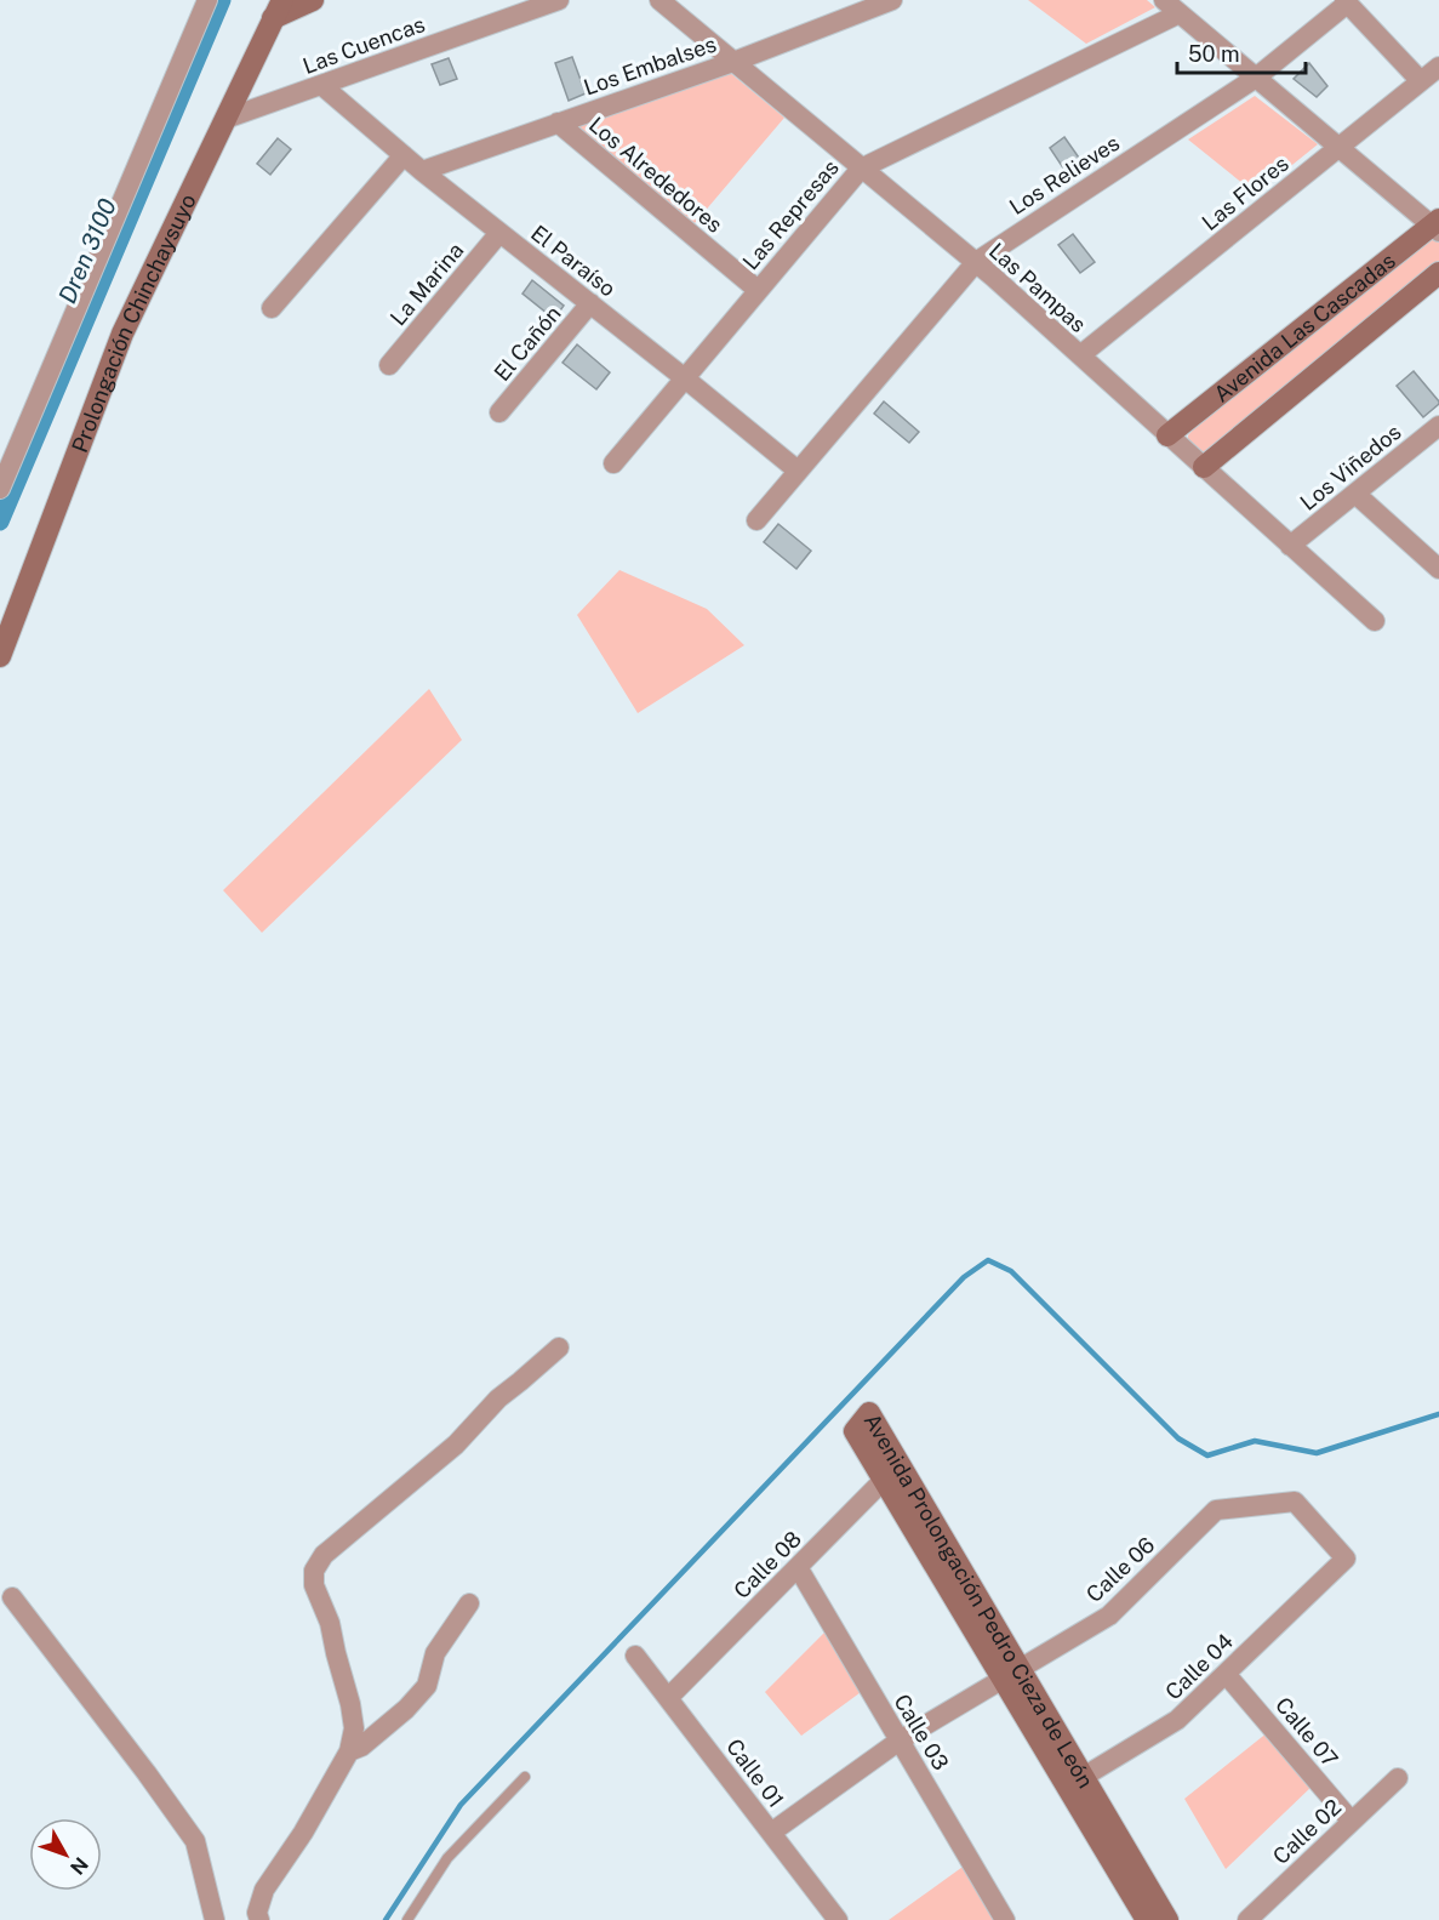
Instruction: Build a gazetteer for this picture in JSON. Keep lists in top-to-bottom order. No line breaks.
{"streets":{"street":["Las Cuencas","Los Embalses","Los Alrededores","Los Relieves","Las Flores","Las Represas","El Paraíso","La Marina","Las Pampas","Prolongación Chinchaysuyo","Avenida Las Cascadas","El Cañón","Los Viñedos","Calle 08","Calle 06","Avenida Prolongación Pedro Cieza de León","Calle 04","Calle 03","Calle 07","Calle 01","Calle 02"]},"crossings":[["Las Cuencas","El Paraíso"],["Las Cuencas","Prolongación Chinchaysuyo"],["Los Embalses","Los Alrededores"],["Los Embalses","El Paraíso"],["Los Embalses","Las Pampas"],["Los Alrededores","Las Represas"],["Los Relieves","El Paraíso"],["Los Relieves","Las Pampas"],["Las Flores","Las Pampas"],["Las Represas","El Paraíso"],["Las Represas","Las Pampas"],["El Paraíso","La Marina"],["El Paraíso","El Cañón"],["Las Pampas","Avenida Las Cascadas"],["Las Pampas","Los Viñedos"],["Calle 08","Avenida Prolongación Pedro Cieza de León"],["Calle 08","Calle 03"],["Calle 08","Calle 01"],["Calle 06","Avenida Prolongación Pedro Cieza de León"],["Calle 06","Calle 04"],["Calle 06","Calle 03"],["Calle 06","Calle 01"],["Avenida Prolongación Pedro Cieza de León","Calle 04"],["Calle 04","Calle 07"],["Calle 07","Calle 02"]],"water":["Dren 3100"],"scale_bar":"50 m","north":"bottom right"}
